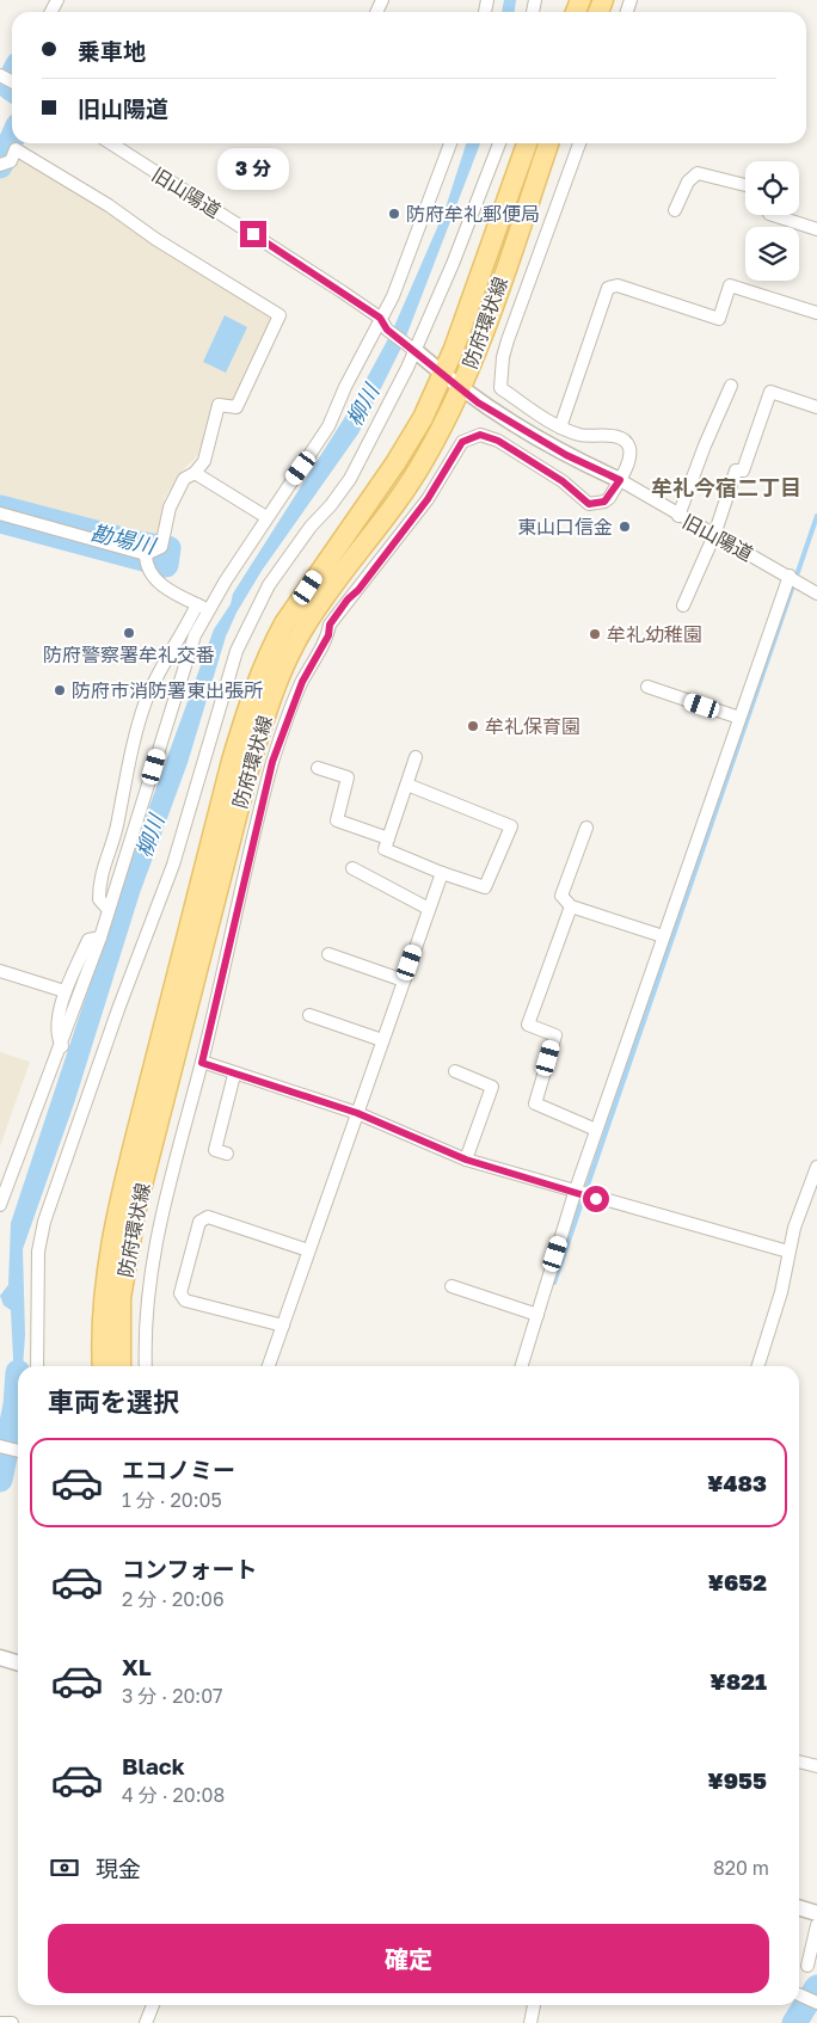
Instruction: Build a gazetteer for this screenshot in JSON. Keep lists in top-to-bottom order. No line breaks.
{"streets":{"main road":["防府環状線"],"street":["旧山陽道"]},"crossings":[["旧山陽道","防府環状線"]],"districts":["牟礼今宿二丁目"],"water":["柳川","勘場川"],"places":["防府牟礼郵便局","東山口信金","防府警察署牟礼交番","牟礼幼稚園","防府市消防署東出張所","牟礼保育園"],"page":{"banner":["乗車地","旧山陽道"],"bubble":"3 分","heading":"車両を選択","list":[{"name":"エコノミー","note":"1 分 · 20:05","value":"¥483"},{"name":"コンフォート","note":"2 分 · 20:06","value":"¥652"},{"name":"XL","note":"3 分 · 20:07","value":"¥821"},{"name":"Black","note":"4 分 · 20:08","value":"¥955"}],"pay":["現金","820 m"],"buttons":"確定"}}
